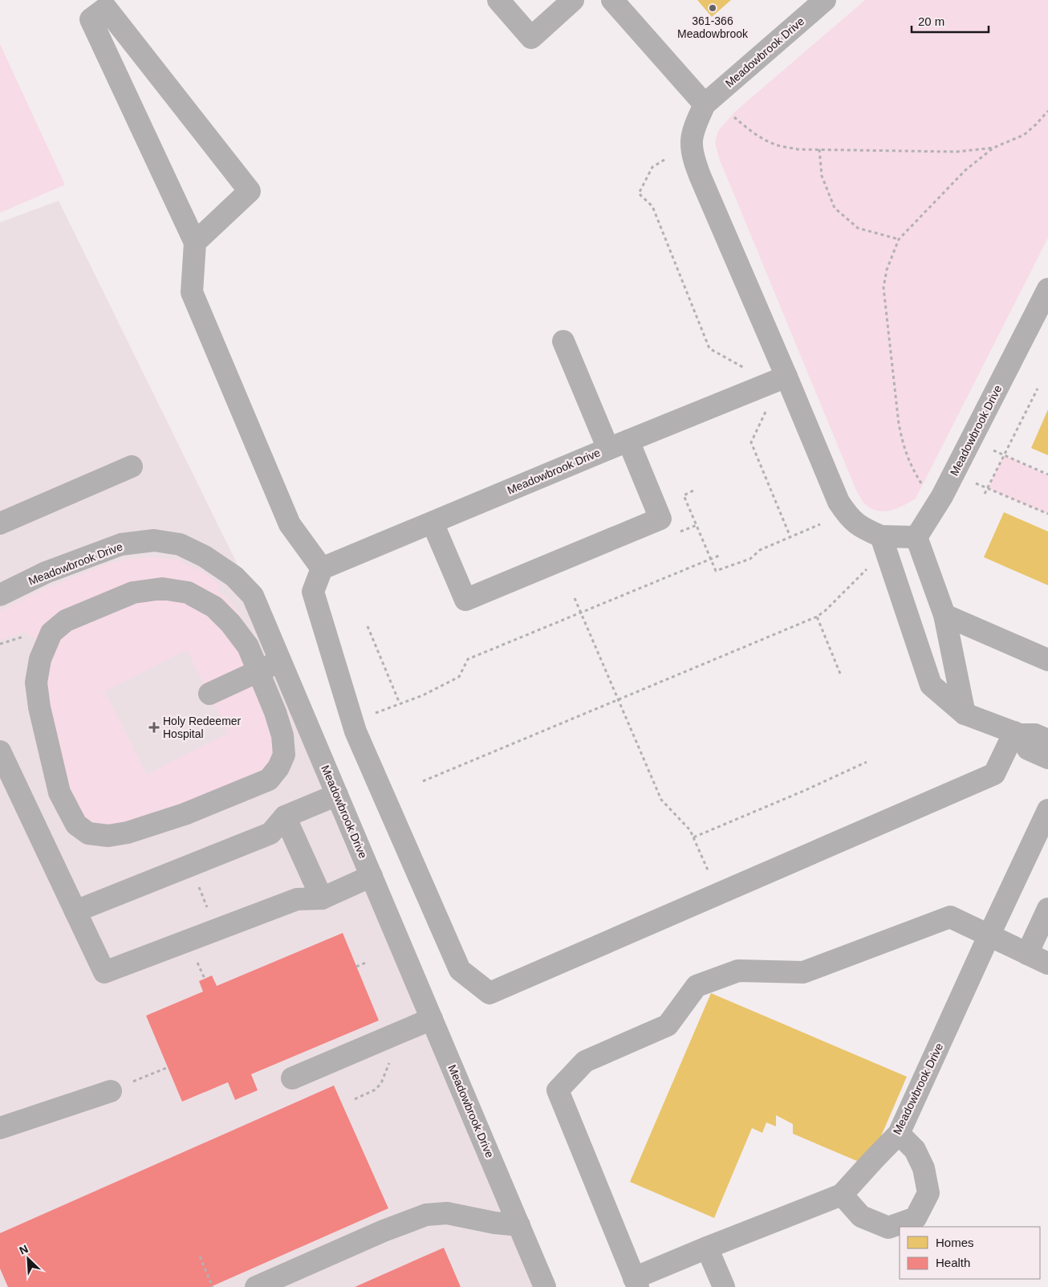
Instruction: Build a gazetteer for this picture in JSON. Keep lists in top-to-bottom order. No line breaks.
{"streets":{"street":["Meadowbrook Drive"]},"places":{"other":["361-366 Meadowbrook"],"health":["Holy Redeemer Hospital"]},"legend":["Homes","Health"],"scale_bar":"20 m","north":"top left"}
